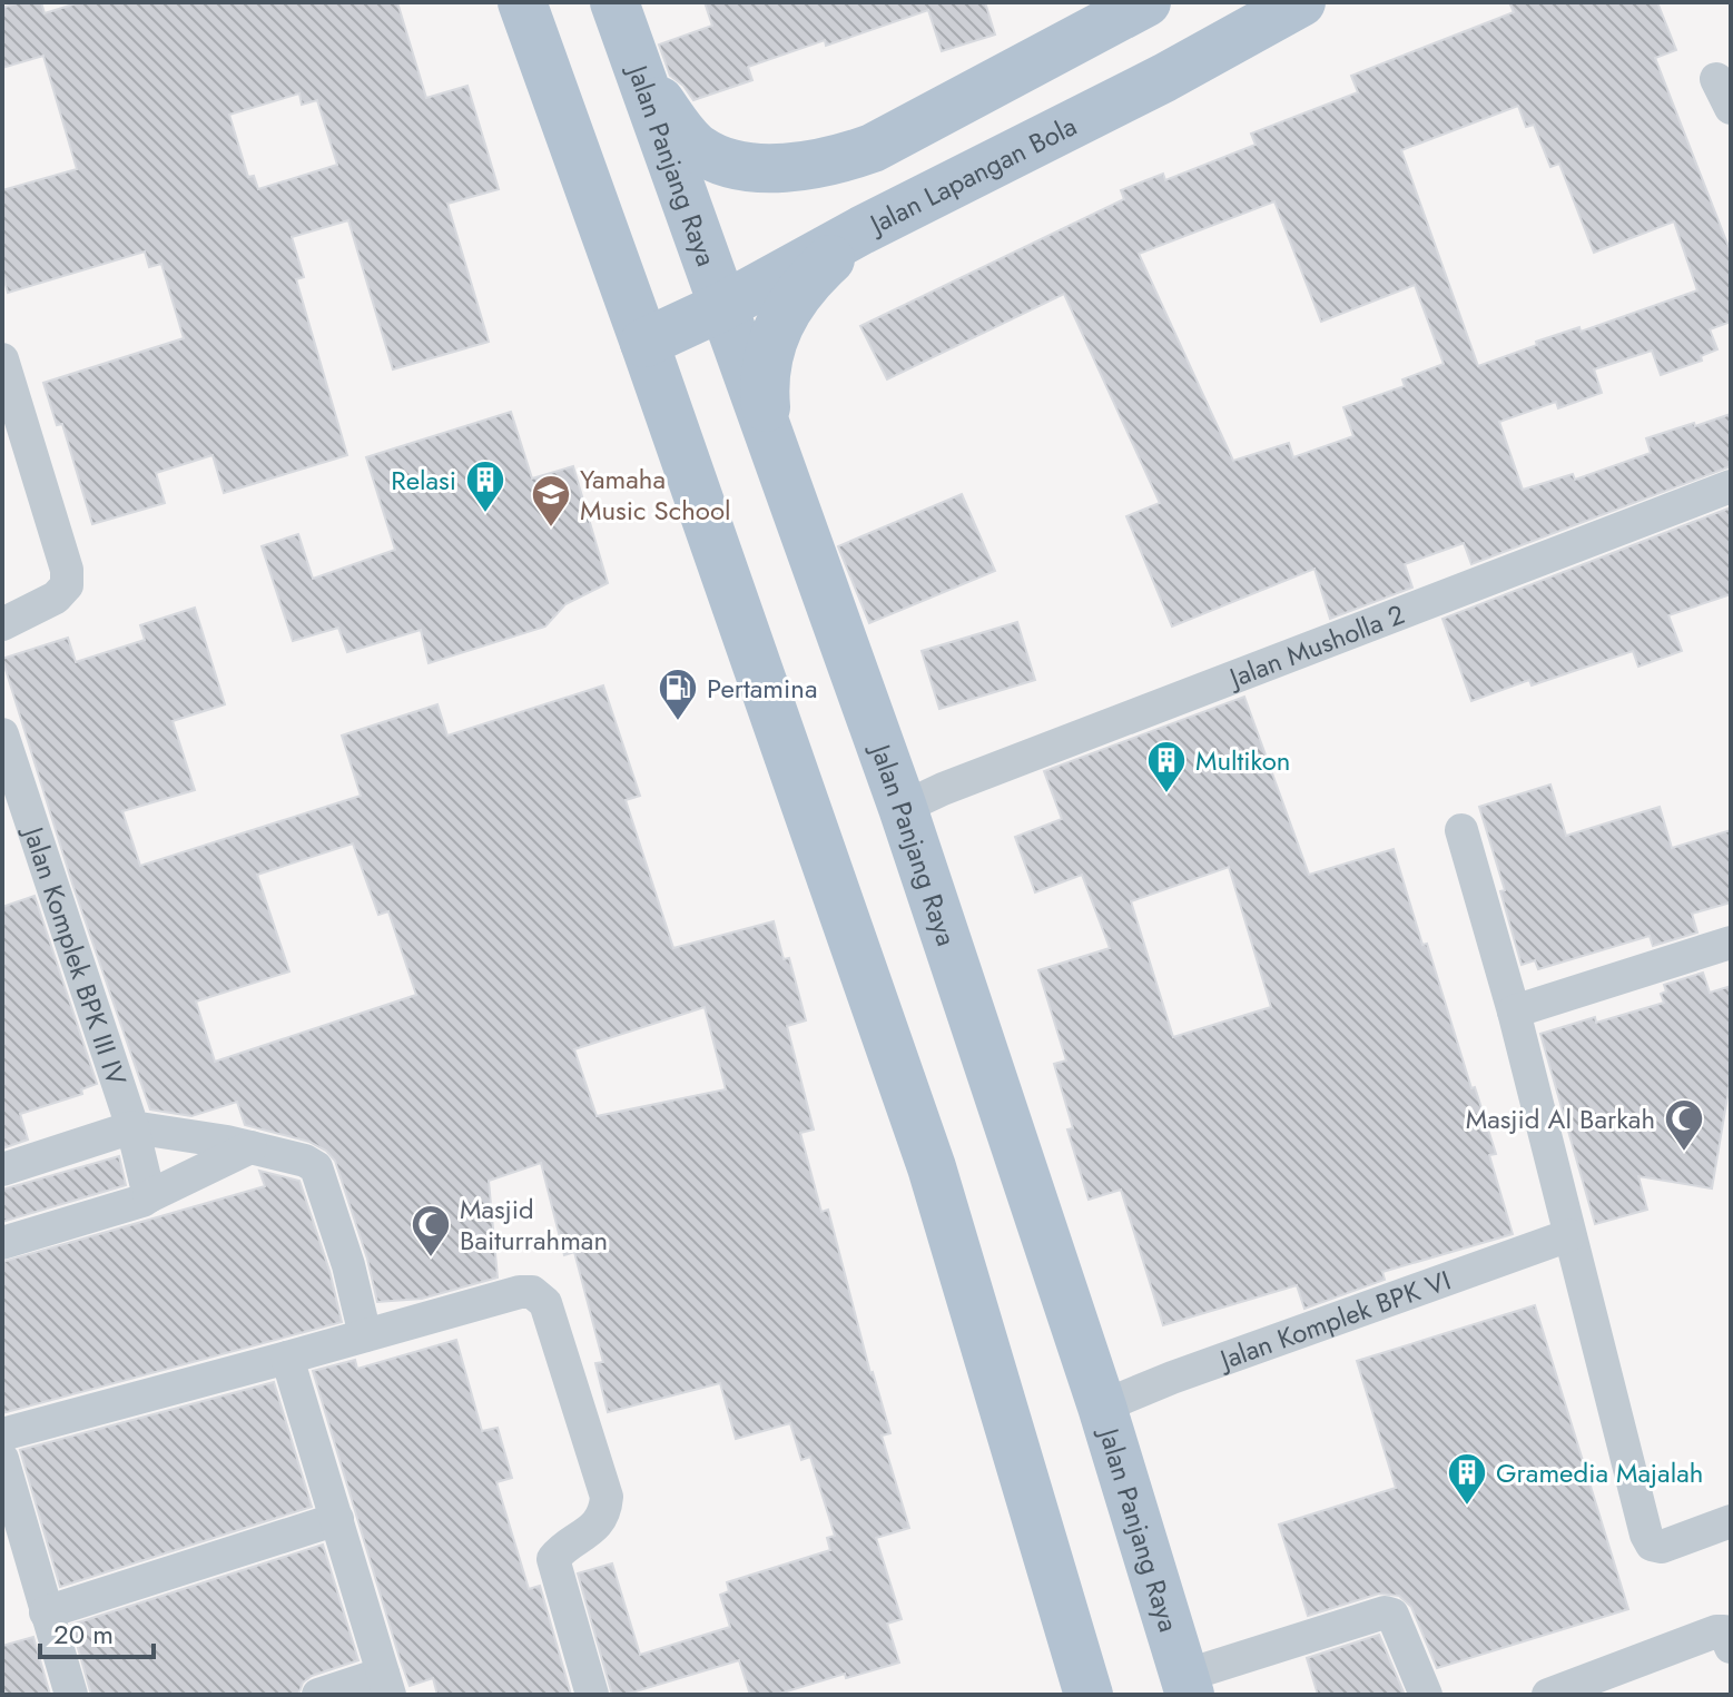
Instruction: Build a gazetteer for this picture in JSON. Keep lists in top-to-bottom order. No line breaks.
{"streets":{"main road":["Jalan Panjang Raya","Jalan Lapangan Bola"],"street":["Jalan Musholla 2","Jalan Komplek BPK III IV","Jalan Komplek BPK VI"]},"crossings":[["Jalan Panjang Raya","Jalan Lapangan Bola"],["Jalan Panjang Raya","Jalan Musholla 2"],["Jalan Panjang Raya","Jalan Komplek BPK VI"]],"places":{"building":["Relasi","Multikon","Gramedia Majalah"],"school or university":["Yamaha Music School"],"fuel station":["Pertamina"],"mosque":["Masjid Al Barkah","Masjid Baiturrahman"]},"scale_bar":"20 m"}
